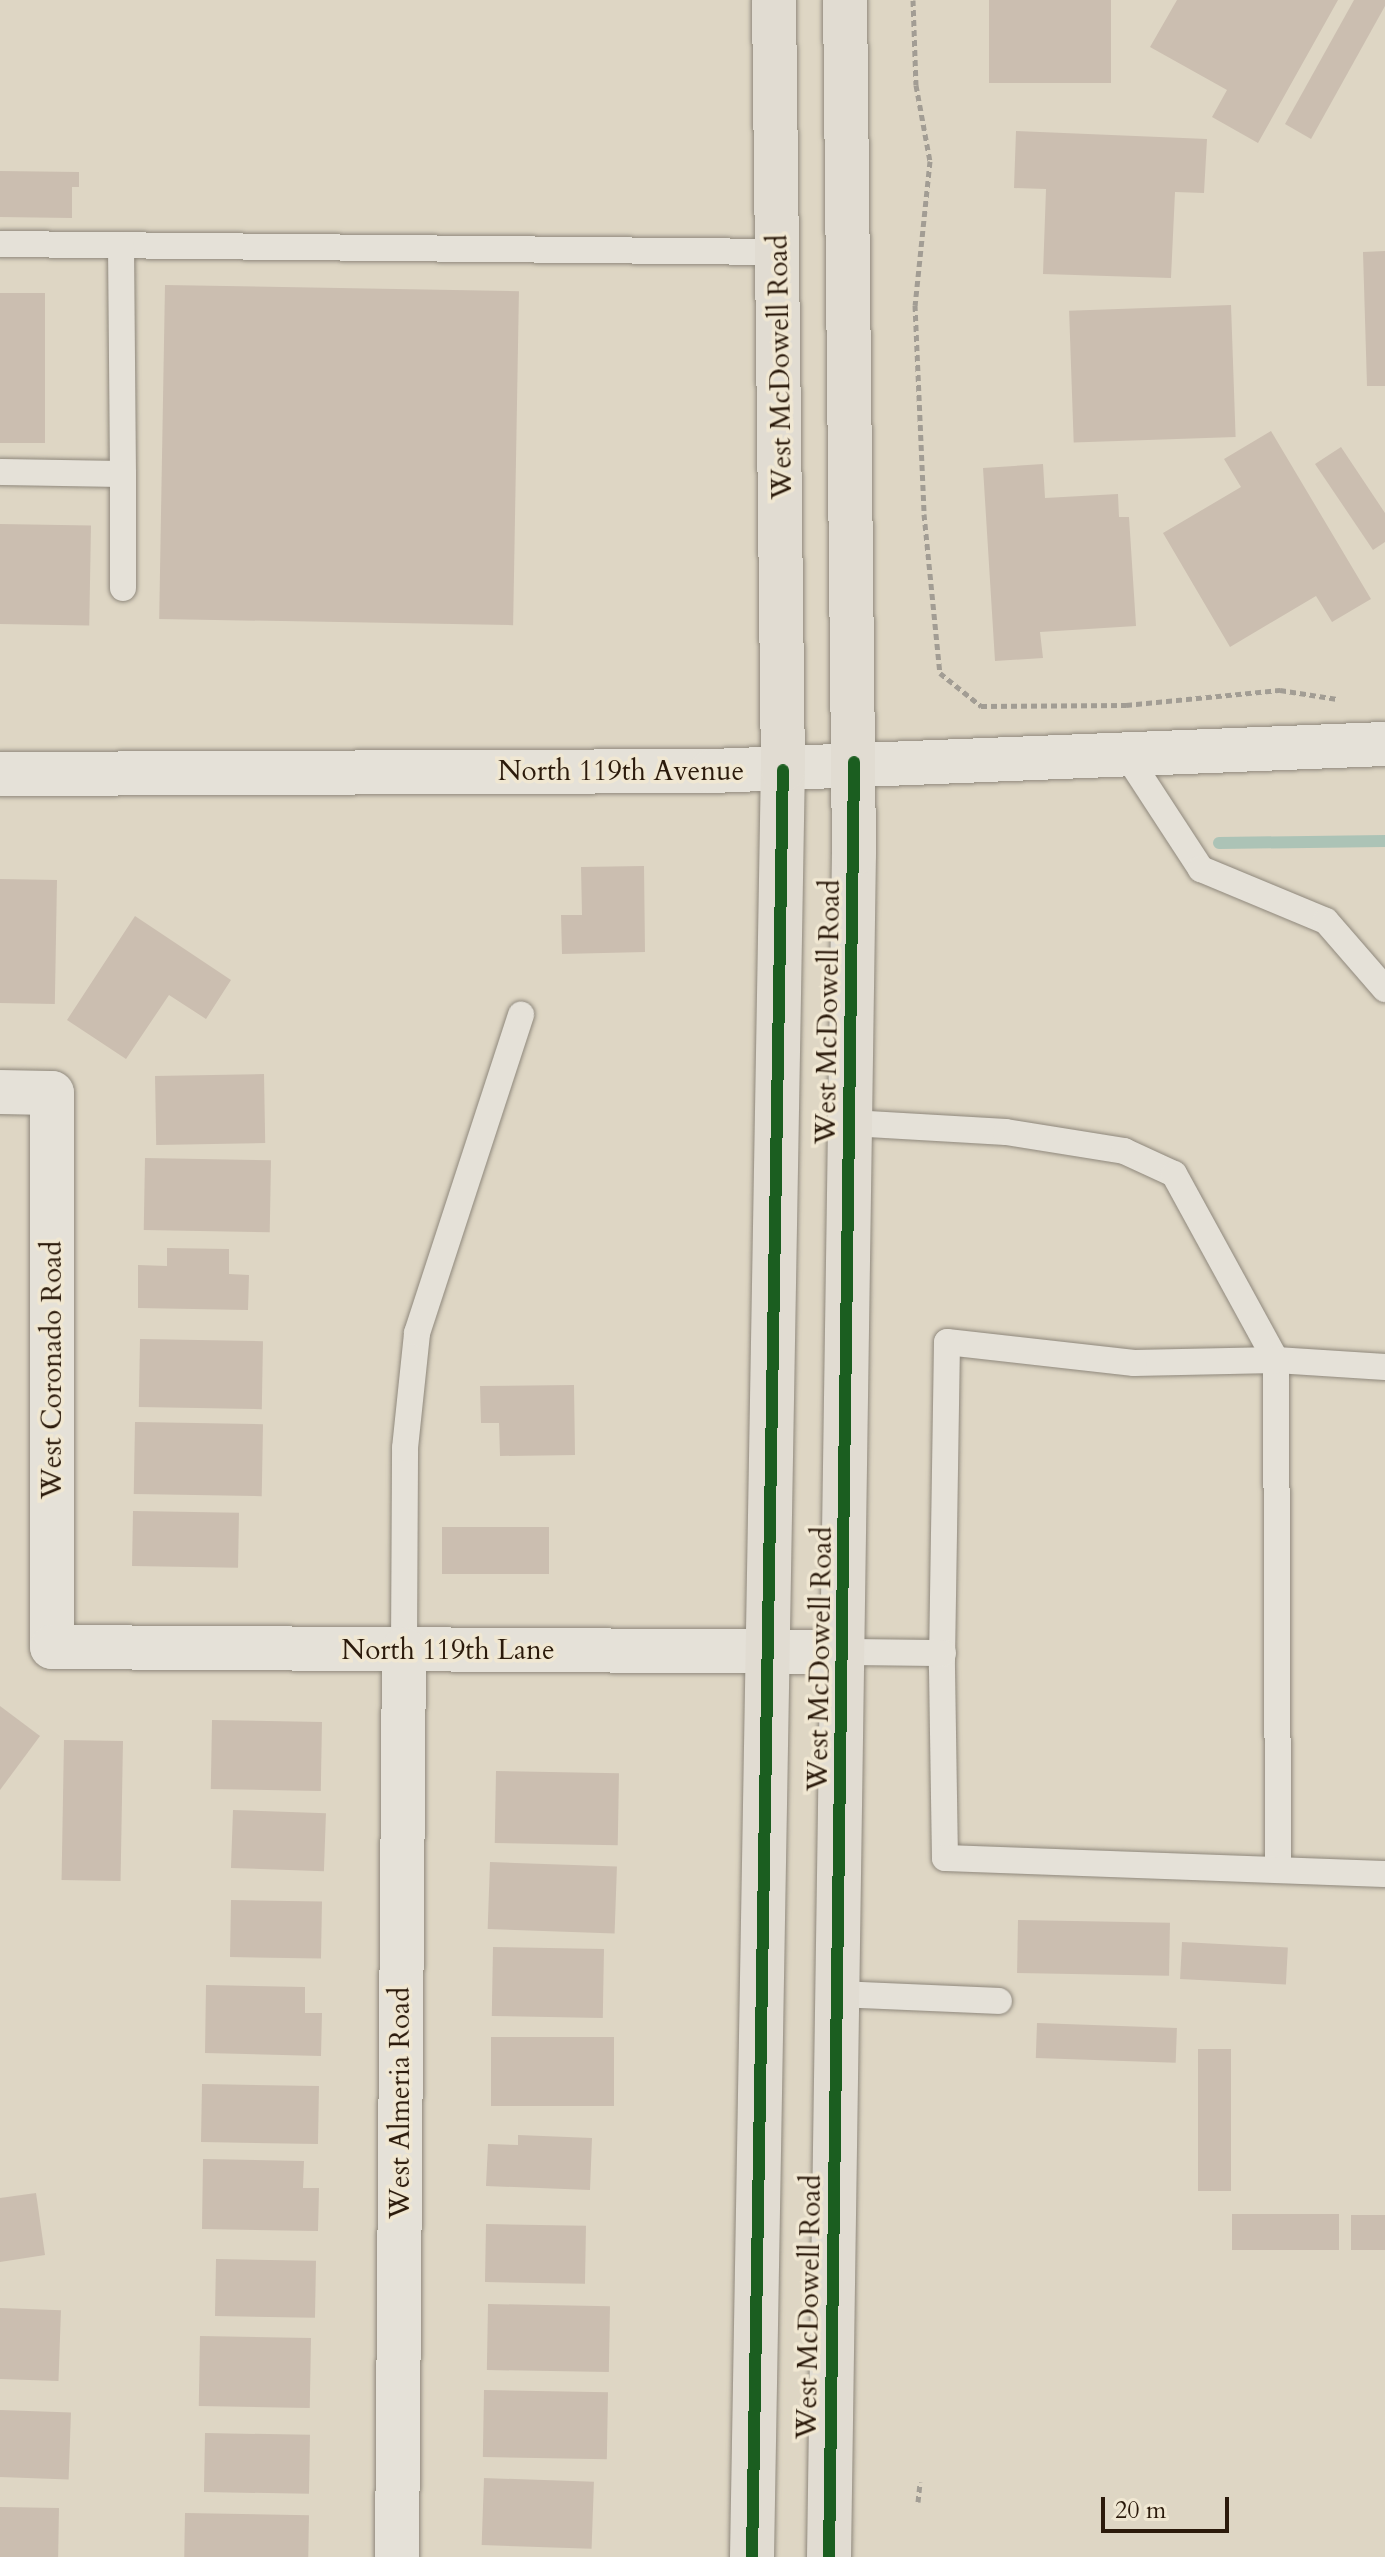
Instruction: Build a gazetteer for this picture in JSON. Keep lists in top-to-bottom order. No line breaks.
{"streets":{"main road":["West McDowell Road"],"street":["North 119th Avenue","West Coronado Road","North 119th Lane","West Almeria Road"]},"crossings":[["West McDowell Road","North 119th Avenue"],["West McDowell Road","North 119th Lane"],["West Coronado Road","North 119th Lane"],["North 119th Lane","West Almeria Road"]],"scale_bar":"20 m"}
